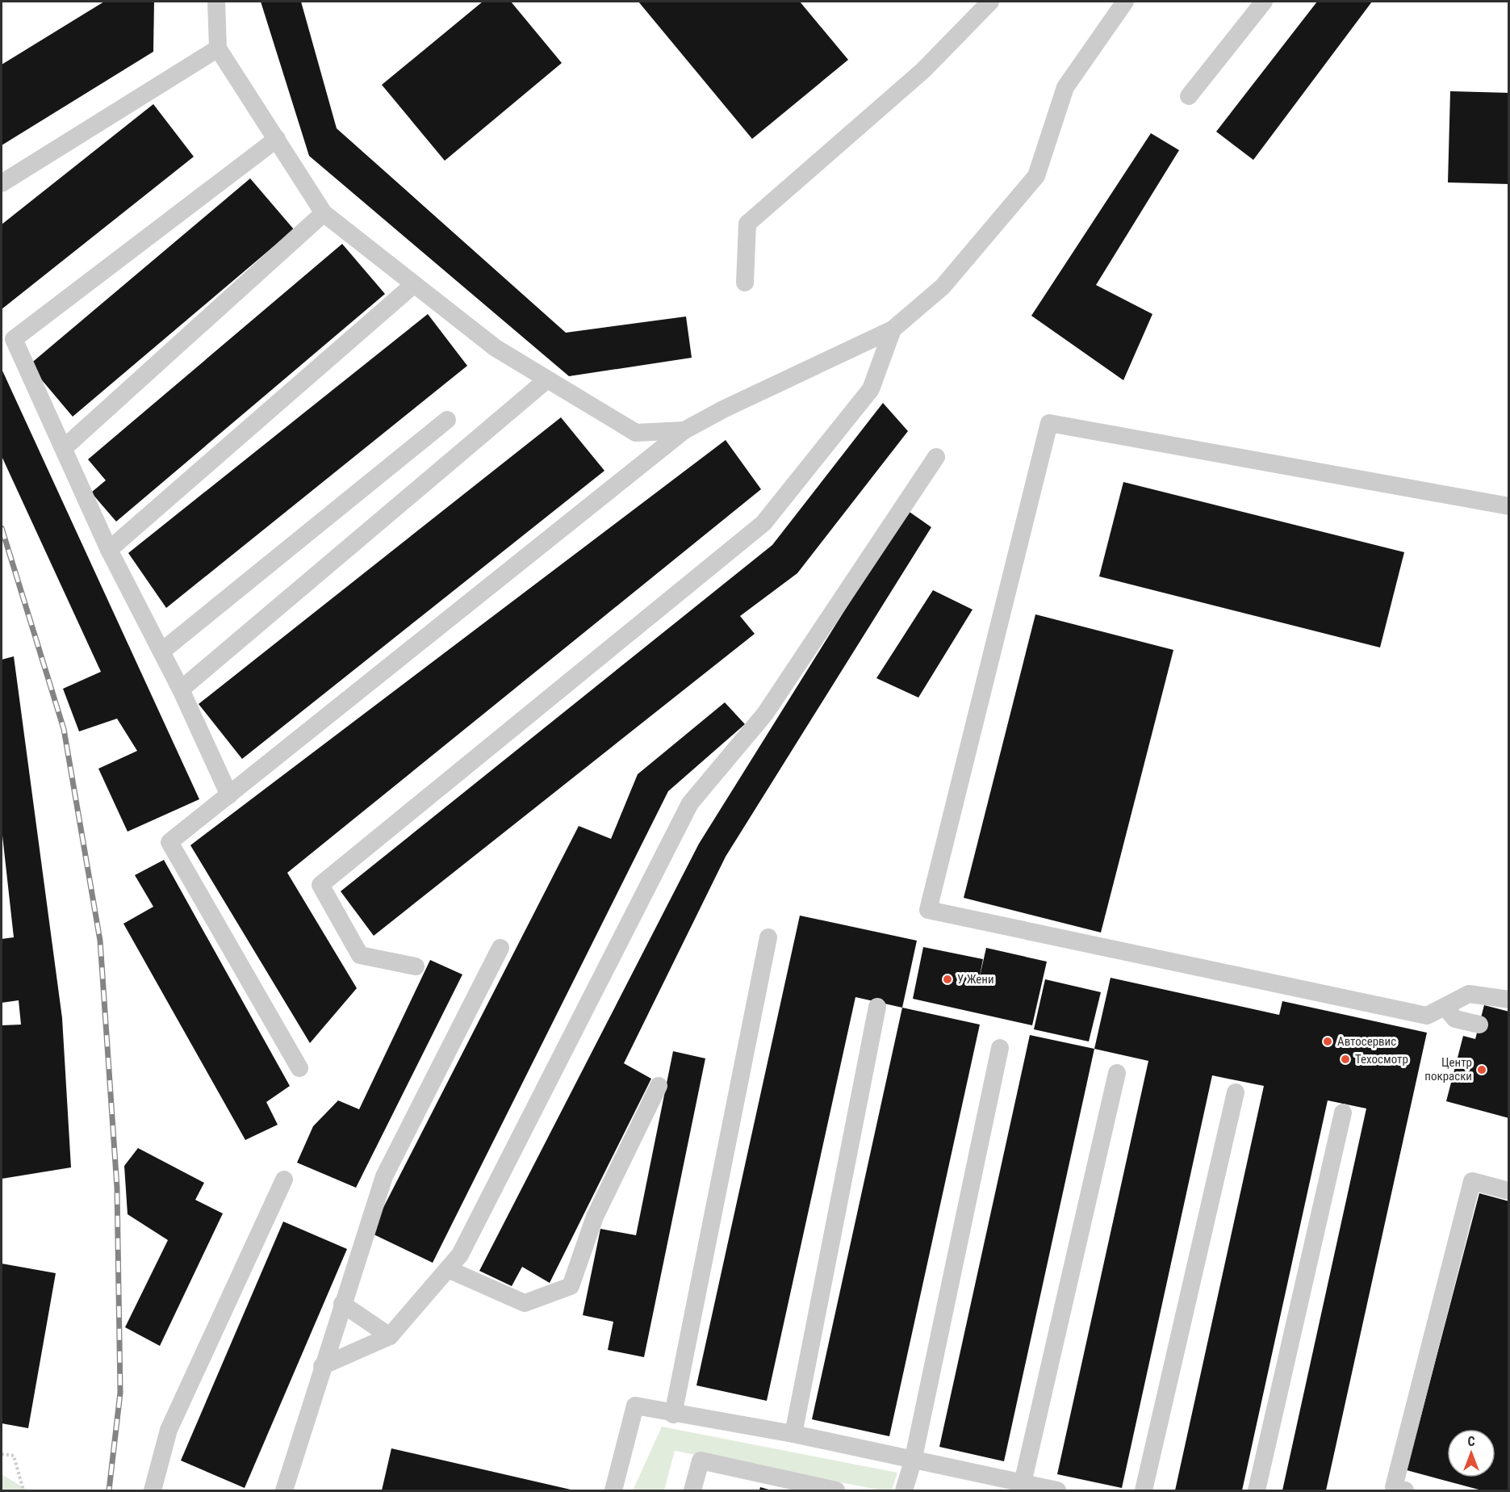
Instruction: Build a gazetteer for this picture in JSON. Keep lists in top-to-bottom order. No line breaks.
{"places":["У Жени","Автосервис","Техосмотр","Центр покраски"],"north":"top"}
